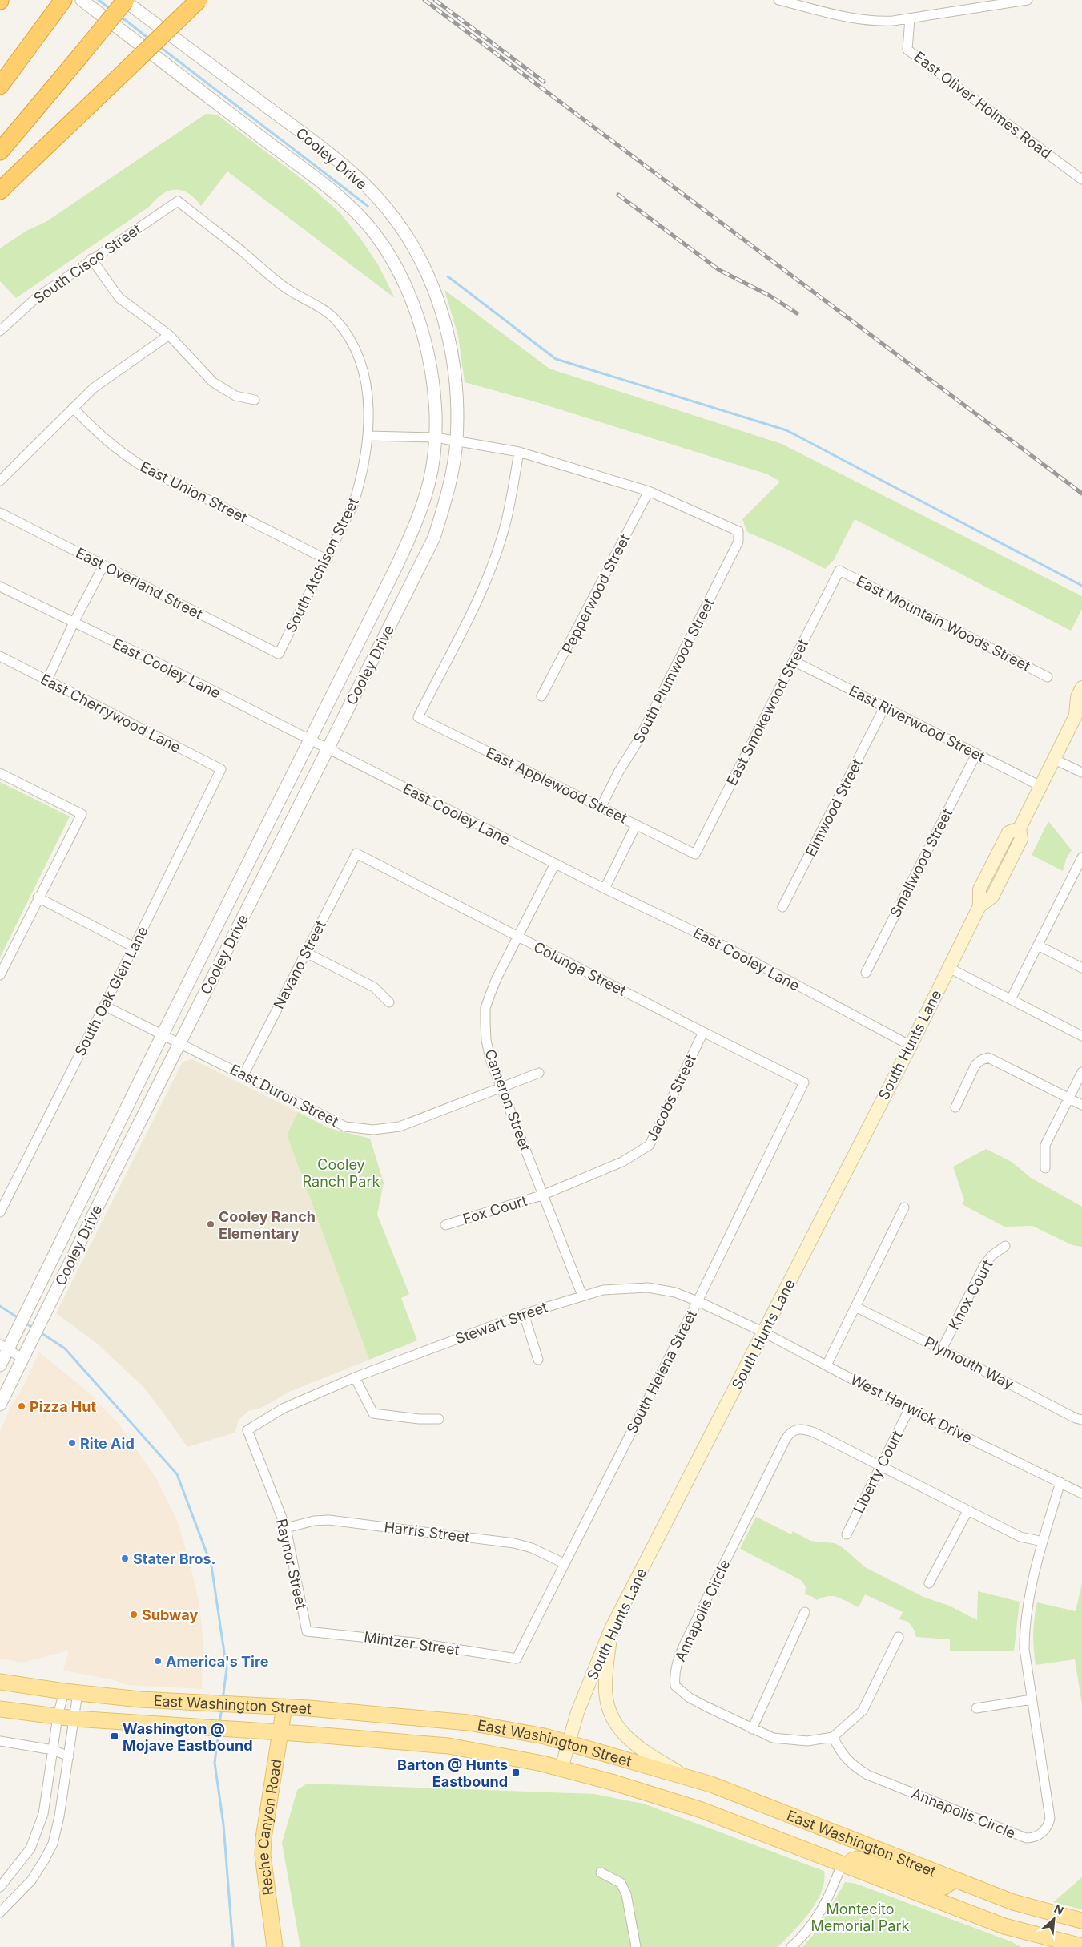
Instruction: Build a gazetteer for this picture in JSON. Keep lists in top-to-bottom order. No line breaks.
{"streets":{"main road":["South Hunts Lane","East Washington Street","Reche Canyon Road"],"street":["East Oliver Holmes Road","Cooley Drive","South Cisco Street","East Union Street","South Atchison Street","East Overland Street","Pepperwood Street","East Mountain Woods Street","East Cooley Lane","South Plumwood Street","East Smokewood Street","East Cherrywood Lane","East Riverwood Street","East Applewood Street","Elmwood Street","Smallwood Street","Navano Street","Colunga Street","South Oak Glen Lane","East Duron Street","Jacobs Street","Cameron Street","Fox Court","Knox Court","Stewart Street","Plymouth Way","South Helena Street","West Harwick Drive","Liberty Court","Harris Street","Raynor Street","Annapolis Circle","Mintzer Street"]},"crossings":[["Cooley Drive","East Cooley Lane"],["Cooley Drive","East Duron Street"],["South Cisco Street","South Atchison Street"],["East Union Street","South Atchison Street"],["South Atchison Street","East Overland Street"],["Pepperwood Street","South Plumwood Street"],["East Mountain Woods Street","East Smokewood Street"],["East Cooley Lane","South Hunts Lane"],["East Cooley Lane","Cameron Street"],["South Plumwood Street","East Applewood Street"],["East Smokewood Street","East Riverwood Street"],["East Smokewood Street","East Applewood Street"],["East Cherrywood Lane","South Oak Glen Lane"],["East Riverwood Street","Elmwood Street"],["East Riverwood Street","Smallwood Street"],["East Riverwood Street","South Hunts Lane"],["Navano Street","Colunga Street"],["Navano Street","East Duron Street"],["Colunga Street","Jacobs Street"],["Colunga Street","Cameron Street"],["Colunga Street","South Helena Street"],["South Oak Glen Lane","East Duron Street"],["South Hunts Lane","Stewart Street"],["South Hunts Lane","West Harwick Drive"],["South Hunts Lane","East Washington Street"],["East Duron Street","Cameron Street"],["Jacobs Street","Cameron Street"],["Jacobs Street","Fox Court"],["Cameron Street","Fox Court"],["Cameron Street","Stewart Street"],["Knox Court","Plymouth Way"],["Stewart Street","South Helena Street"],["Stewart Street","West Harwick Drive"],["Stewart Street","Raynor Street"],["South Helena Street","Harris Street"],["South Helena Street","Mintzer Street"],["West Harwick Drive","Liberty Court"],["West Harwick Drive","Annapolis Circle"],["Liberty Court","Annapolis Circle"],["Harris Street","Raynor Street"],["Raynor Street","Mintzer Street"],["East Washington Street","Reche Canyon Road"]],"parks":["Cooley Ranch Park","Montecito Memorial Park"],"places":{"other":["Cooley Ranch Elementary","Pizza Hut","Rite Aid","Stater Bros.","Subway","America's Tire"],"transit":["Washington @ Mojave Eastbound","Barton @ Hunts Eastbound"]},"north":"top right"}
